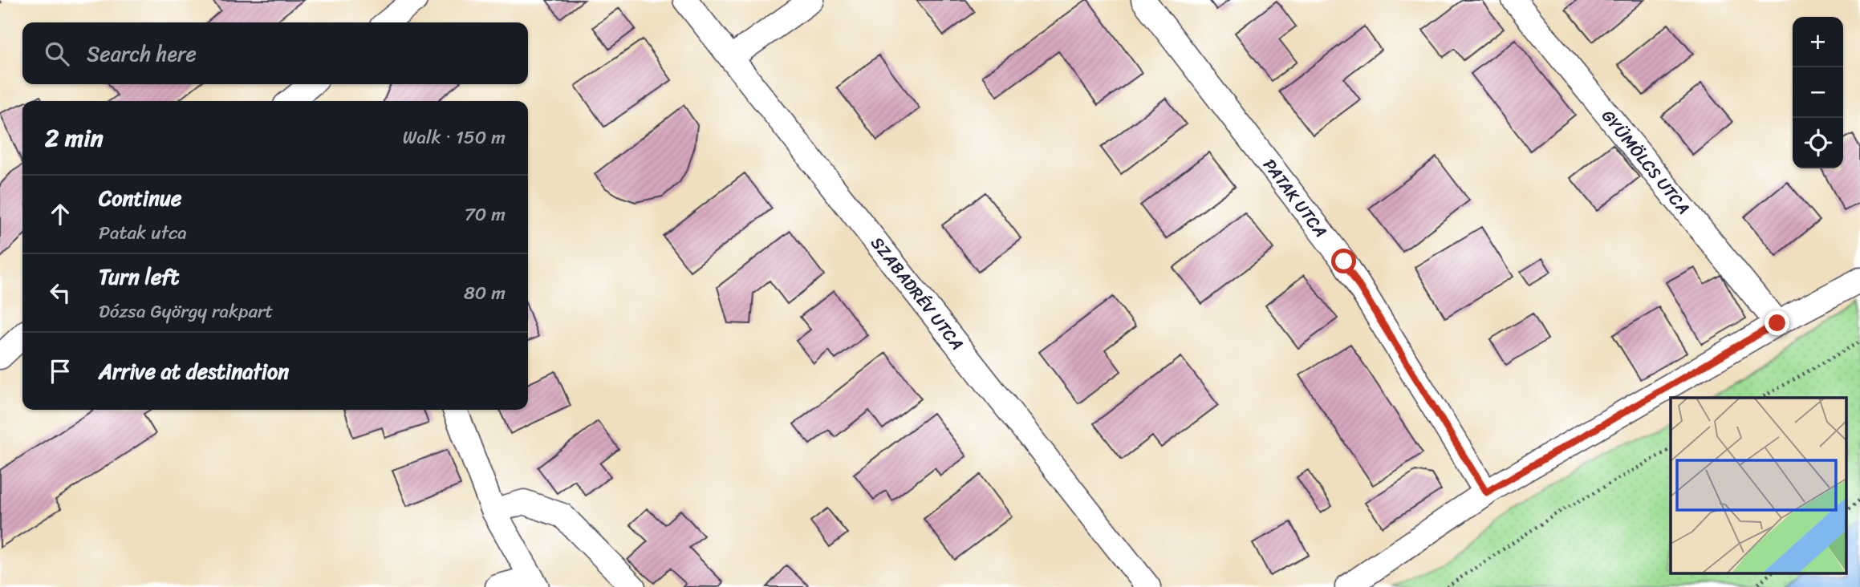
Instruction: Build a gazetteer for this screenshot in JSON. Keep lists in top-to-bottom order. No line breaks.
{"streets":{"street":["GYÜMÖLCS UTCA","PATAK UTCA","SZABADRÉV UTCA"]},"page":{"map_buttons":["+","−"],"search":"Search here","heading":["2 min","Walk · 150 m"],"list":[["Continue","Patak utca","70 m"],["Turn left","Dózsa György rakpart","80 m"],"Arrive at destination"]}}
